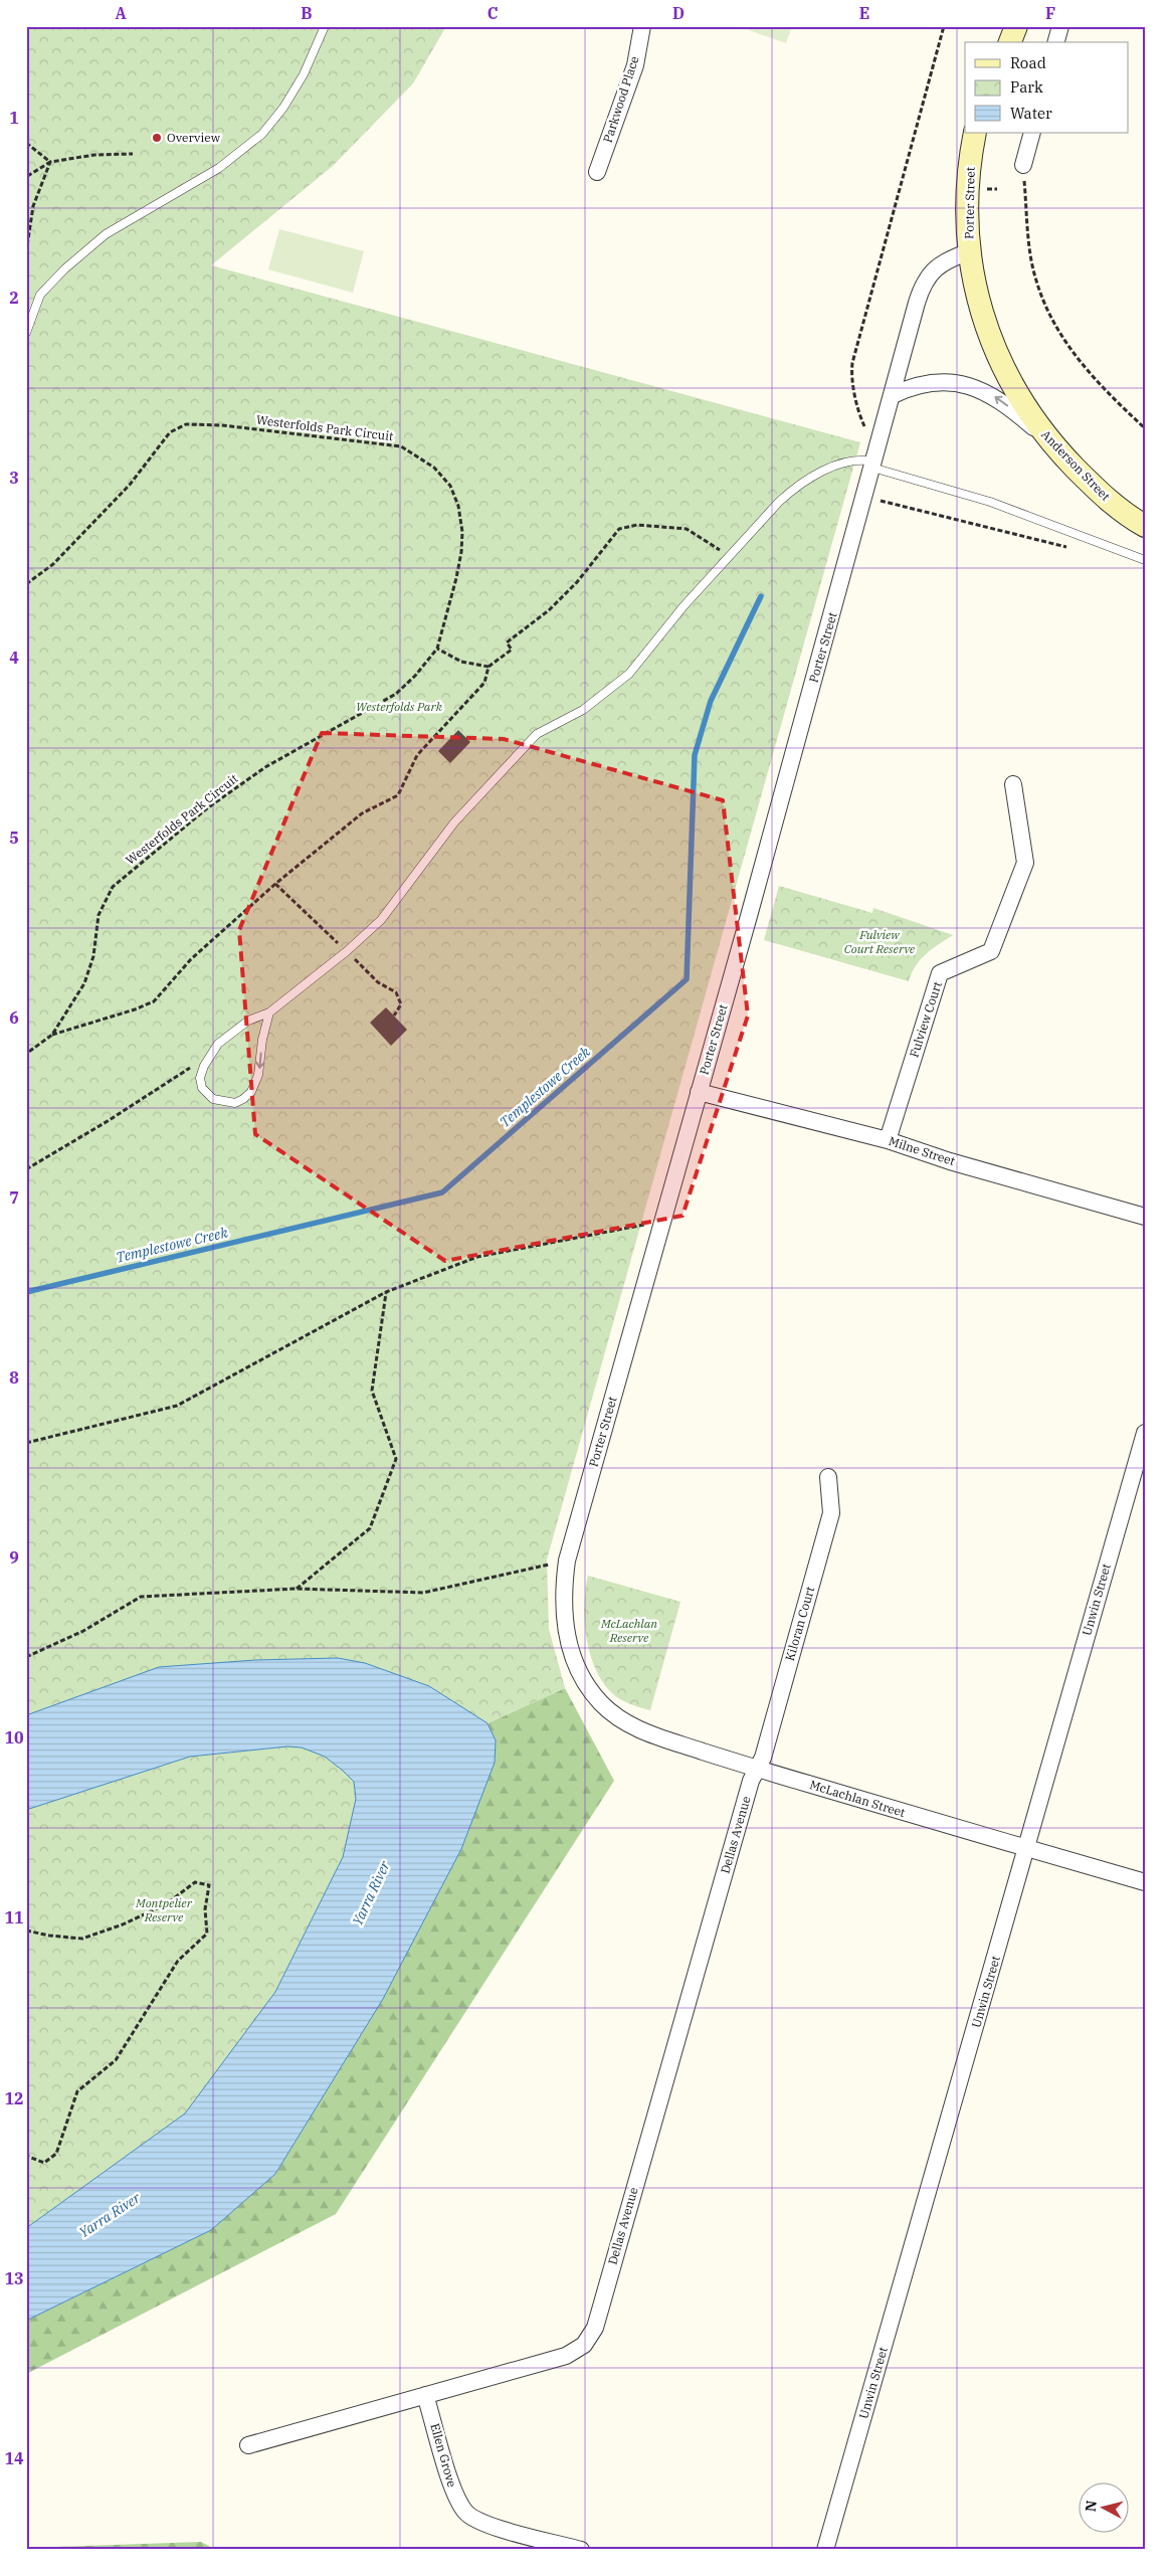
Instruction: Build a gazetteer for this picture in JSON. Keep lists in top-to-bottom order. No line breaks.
{"streets":{"main road":["Porter Street","Anderson Street"],"street":["Parkwood Place","Fulview Court","Milne Street","Unwin Street","Kiloran Court","McLachlan Street","Dellas Avenue","Ellen Grove"],"path":["Westerfolds Park Circuit"]},"crossings":[["Porter Street","Anderson Street"],["Porter Street","Milne Street"],["Porter Street","McLachlan Street"],["Fulview Court","Milne Street"],["Unwin Street","McLachlan Street"],["Kiloran Court","McLachlan Street"],["Kiloran Court","Dellas Avenue"],["McLachlan Street","Dellas Avenue"],["Dellas Avenue","Ellen Grove"]],"water":["Templestowe Creek","Yarra River"],"parks":["Westerfolds Park","Fulview Court Reserve","McLachlan Reserve","Montpelier Reserve"],"places":["Overview"],"legend":["Road","Park","Water"],"north":"left","grid":{"columns":["A","B","C","D","E","F"],"rows":["1","2","3","4","5","6","7","8","9","10","11","12","13","14"]}}
